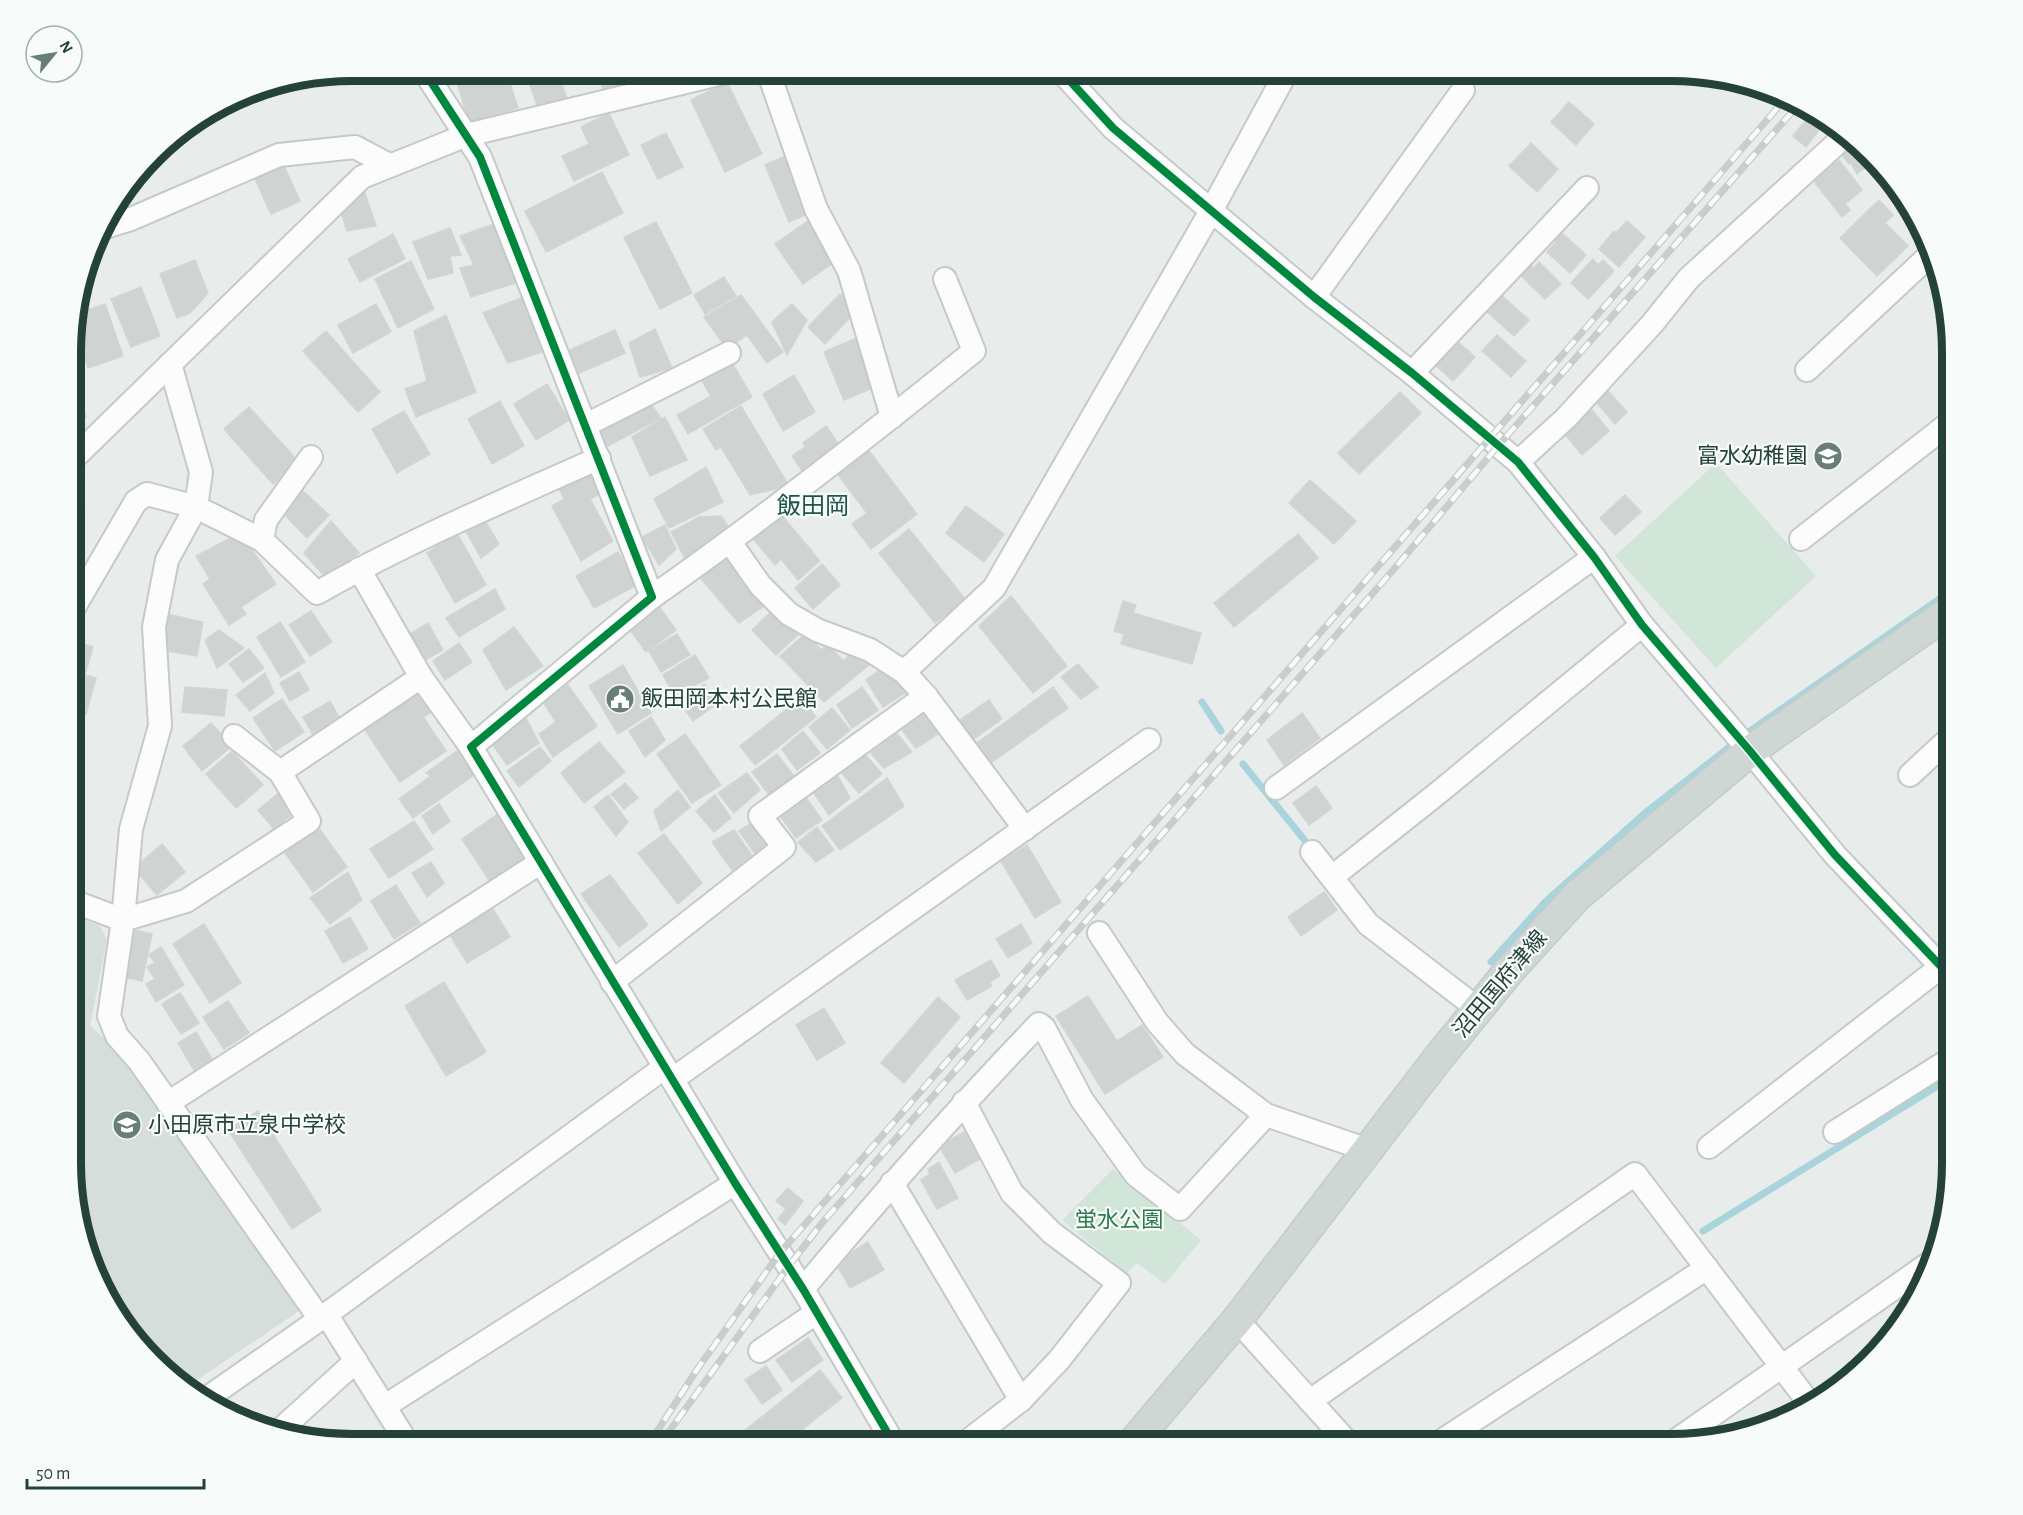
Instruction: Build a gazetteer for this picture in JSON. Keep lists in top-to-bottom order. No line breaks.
{"streets":{"main road":["沼田国府津線"]},"districts":["飯田岡"],"parks":["蛍水公園"],"places":{"school or university":["富水幼稚園","小田原市立泉中学校"],"public building":["飯田岡本村公民館"]},"scale_bar":"50 m","north":"top right"}
